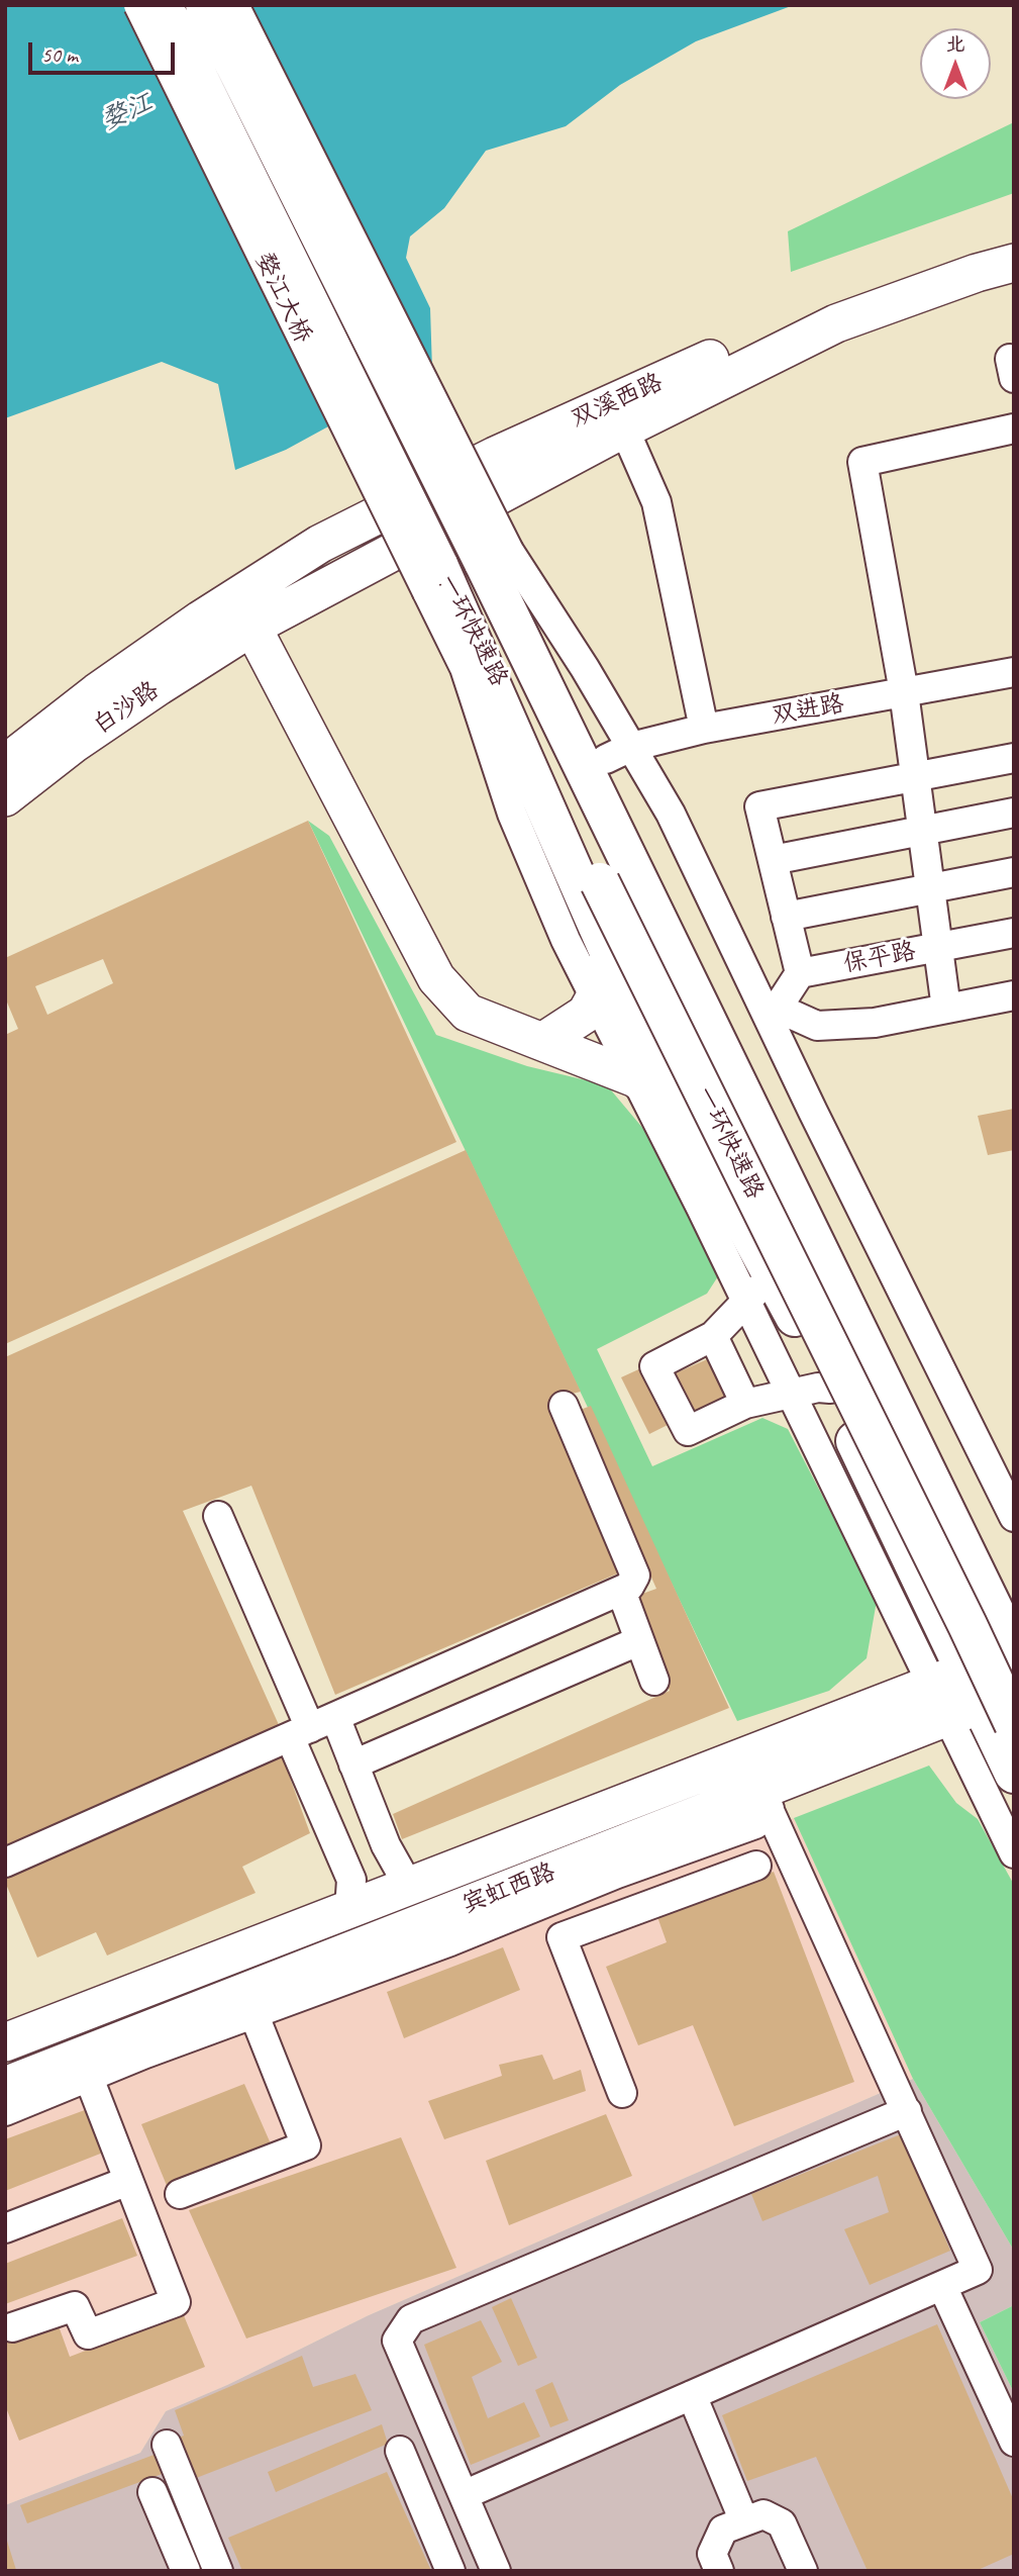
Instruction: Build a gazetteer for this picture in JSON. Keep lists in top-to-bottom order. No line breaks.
{"streets":{"highway":["婺江大桥","一环快速路"],"main road":["双溪西路","白沙路","宾虹西路"],"street":["双进路","保平路"]},"crossings":[["婺江大桥","一环快速路"],["双溪西路","白沙路"],["一环快速路","宾虹西路"]],"water":["婺江"],"scale_bar":"50 m","north":"top"}
